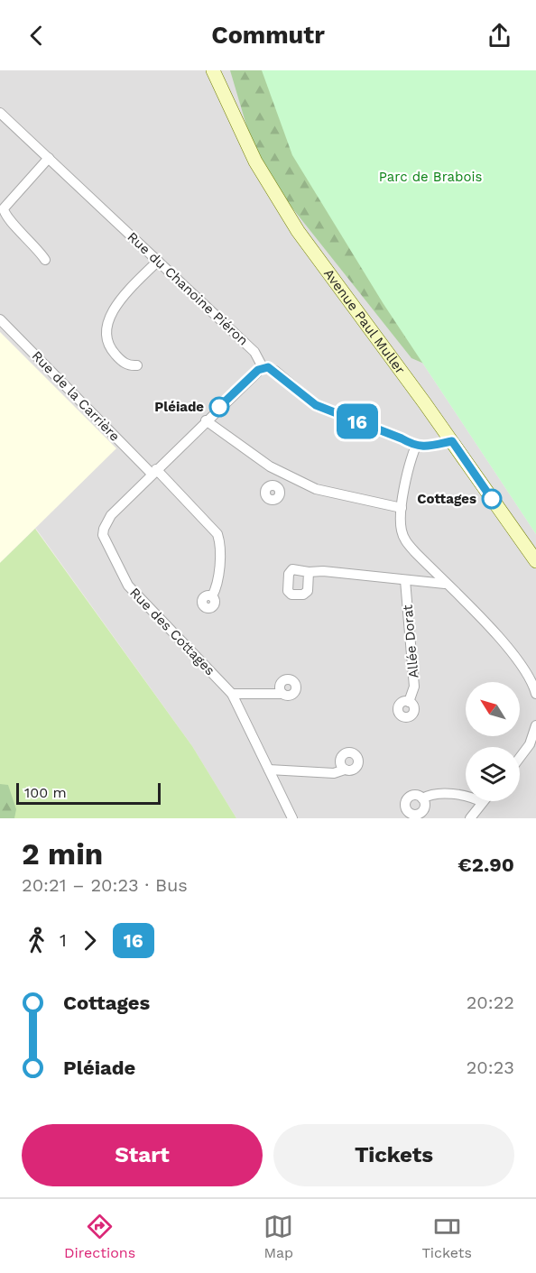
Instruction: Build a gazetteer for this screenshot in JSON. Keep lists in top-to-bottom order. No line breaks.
{"streets":{"main road":["Avenue Paul Muller"],"street":["Rue du Chanoine Piéron","Rue de la Carrière","Rue des Cottages","Allée Dorat"]},"crossings":[["Rue du Chanoine Piéron","Avenue Paul Muller"],["Rue du Chanoine Piéron","Rue des Cottages"],["Rue de la Carrière","Rue des Cottages"]],"parks":["Parc de Brabois"],"places":["Pléiade","Cottages"],"lines":["bus line 16"],"scale_bar":"100 m","north":"top left","page":{"header":"Commutr","on_map":"16","scale":"100 m","heading":["2 min","20:21 – 20:23 · Bus","€2.90"],"legs":["1","16"],"list":[{"name":"Cottages","value":"20:22"},{"name":"Pléiade","value":"20:23"}],"buttons":["Start","Tickets"],"tabs":["Directions","Map","Tickets"]}}
